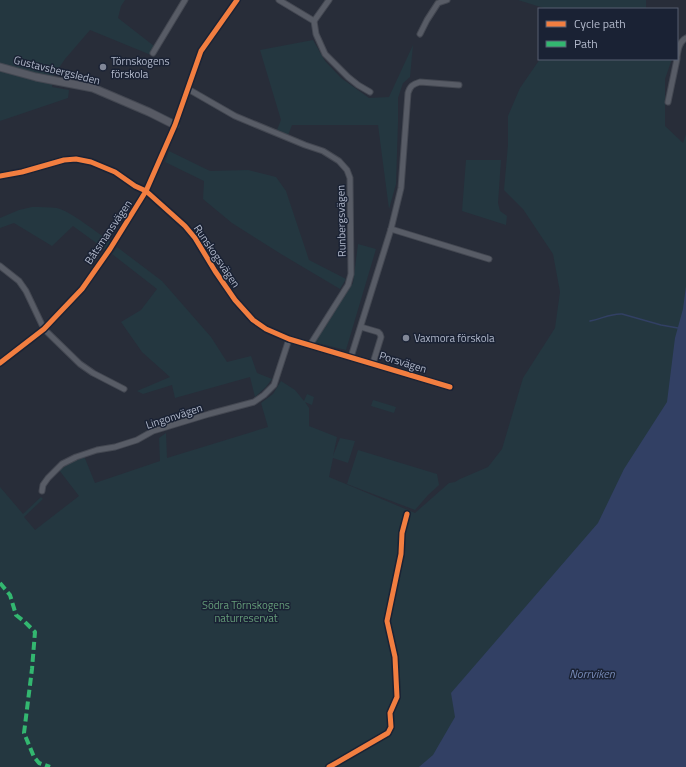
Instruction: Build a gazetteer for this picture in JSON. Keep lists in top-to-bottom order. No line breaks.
{"streets":{"street":["Gustavsbergsleden","Runbergsvägen","Båtsmansvägen","Runskogsvägen","Porsvägen","Lingonvägen"]},"crossings":[["Gustavsbergsleden","Båtsmansvägen"],["Runbergsvägen","Båtsmansvägen"],["Runbergsvägen","Runskogsvägen"],["Båtsmansvägen","Runskogsvägen"],["Runskogsvägen","Porsvägen"],["Runskogsvägen","Lingonvägen"]],"water":["Norrviken"],"parks":["Södra Törnskogens naturreservat"],"places":["Törnskogens förskola","Vaxmora förskola"],"legend":["Cycle path","Path"]}
